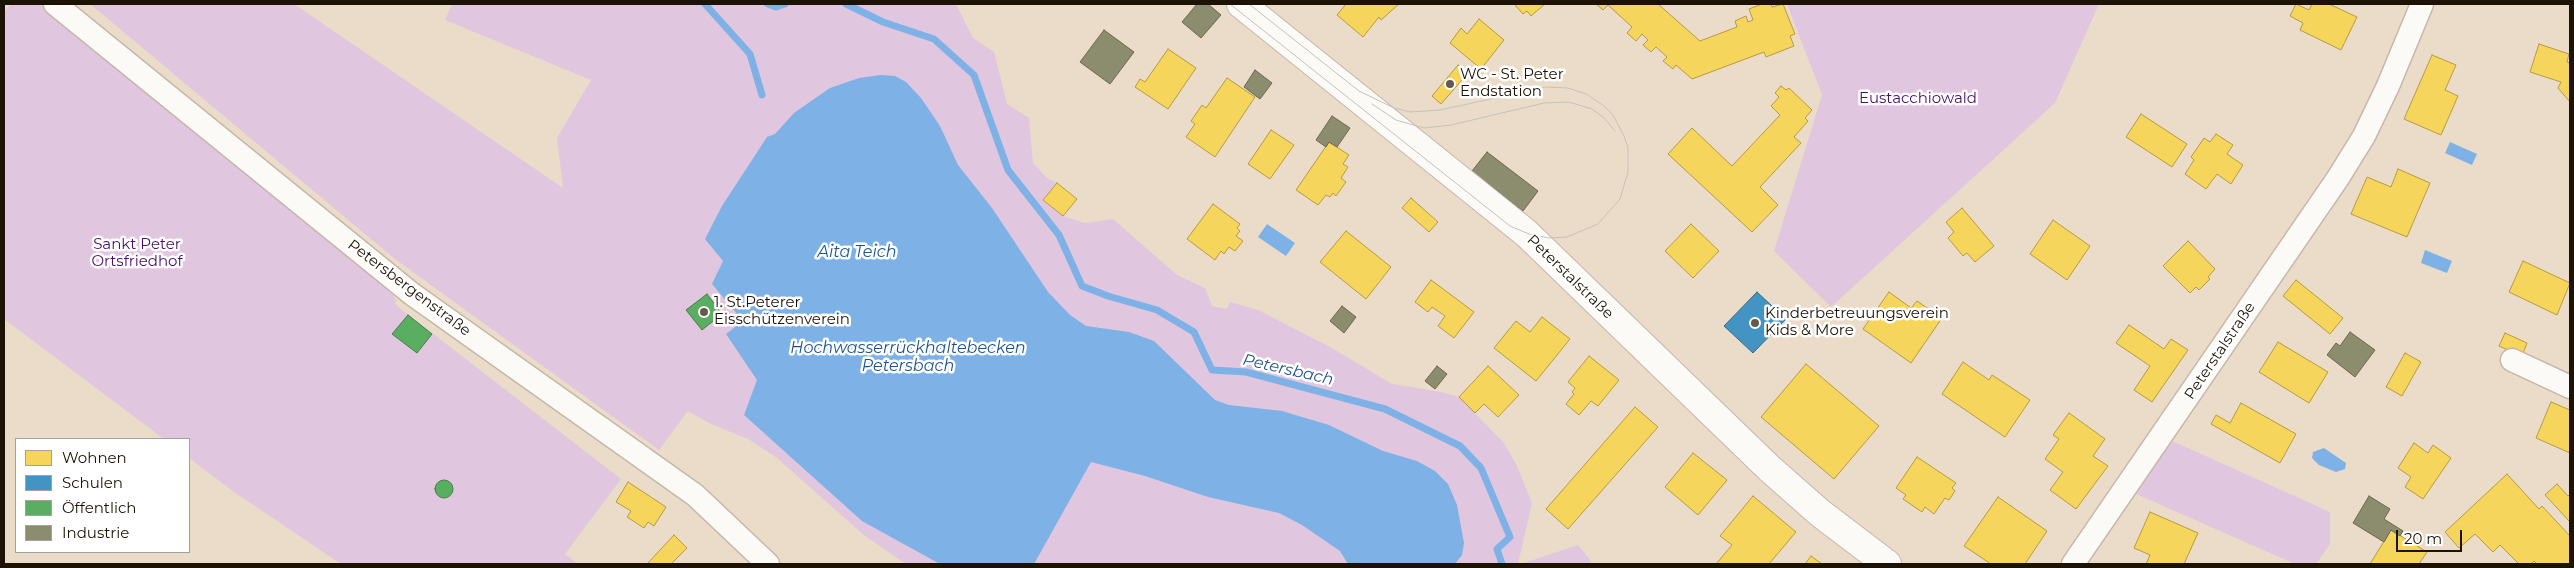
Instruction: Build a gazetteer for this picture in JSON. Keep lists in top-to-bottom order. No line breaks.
{"streets":{"street":["Peterstalstraße","Petersbergenstraße"]},"water":["Aita Teich","Hochwasserrückhaltebecken Petersbach","Petersbach"],"parks":["Eustacchiowald","Sankt Peter Ortsfriedhof"],"places":["WC - St. Peter Endstation","1. St.Peterer Eisschützenverein","Kinderbetreuungsverein Kids & More"],"legend":["Wohnen","Schulen","Öffentlich","Industrie"],"scale_bar":"20 m"}
